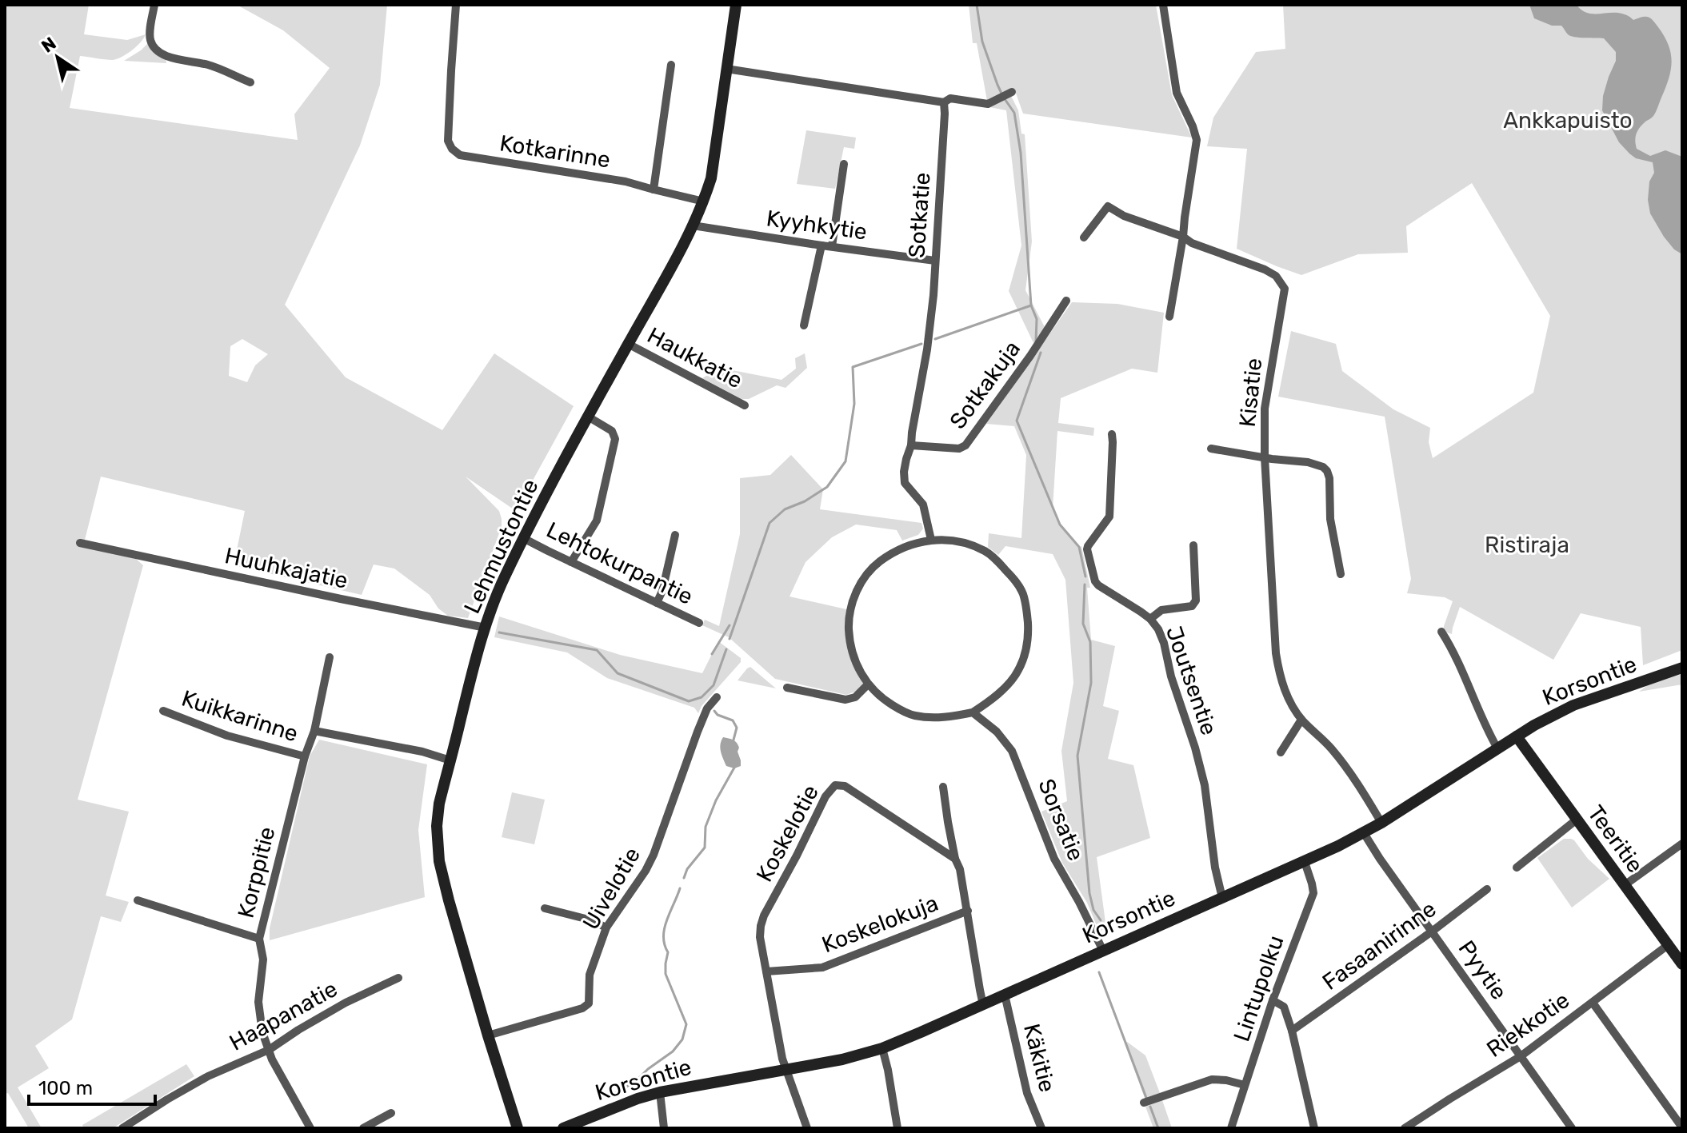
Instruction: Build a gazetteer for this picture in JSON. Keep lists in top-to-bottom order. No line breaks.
{"streets":{"main road":["Lehmustontie","Korsontie","Teeritie"],"street":["Kotkarinne","Sotkatie","Kyyhkytie","Haukkatie","Sotkakuja","Kisatie","Lehtokurpantie","Huuhkajatie","Joutsentie","Kuikkarinne","Sorsatie","Koskelotie","Korppitie","Uivelotie","Koskelokuja","Fasaanirinne","Pyytie","Lintupolku","Haapanatie","Riekkotie","Käkitie"]},"crossings":[["Kotkarinne","Lehmustontie"],["Sotkatie","Kyyhkytie"],["Sotkatie","Sotkakuja"],["Sotkatie","Sorsatie"],["Kyyhkytie","Lehmustontie"],["Haukkatie","Lehmustontie"],["Kisatie","Korsontie"],["Lehmustontie","Lehtokurpantie"],["Lehmustontie","Huuhkajatie"],["Lehmustontie","Kuikkarinne"],["Lehmustontie","Uivelotie"],["Joutsentie","Korsontie"],["Korsontie","Sorsatie"],["Korsontie","Koskelotie"],["Korsontie","Teeritie"],["Korsontie","Pyytie"],["Korsontie","Lintupolku"],["Korsontie","Käkitie"],["Kuikkarinne","Korppitie"],["Koskelotie","Koskelokuja"],["Teeritie","Riekkotie"],["Korppitie","Haapanatie"],["Fasaanirinne","Pyytie"],["Pyytie","Riekkotie"]],"parks":["Ankkapuisto","Ristiraja"],"scale_bar":"100 m","north":"top left"}
